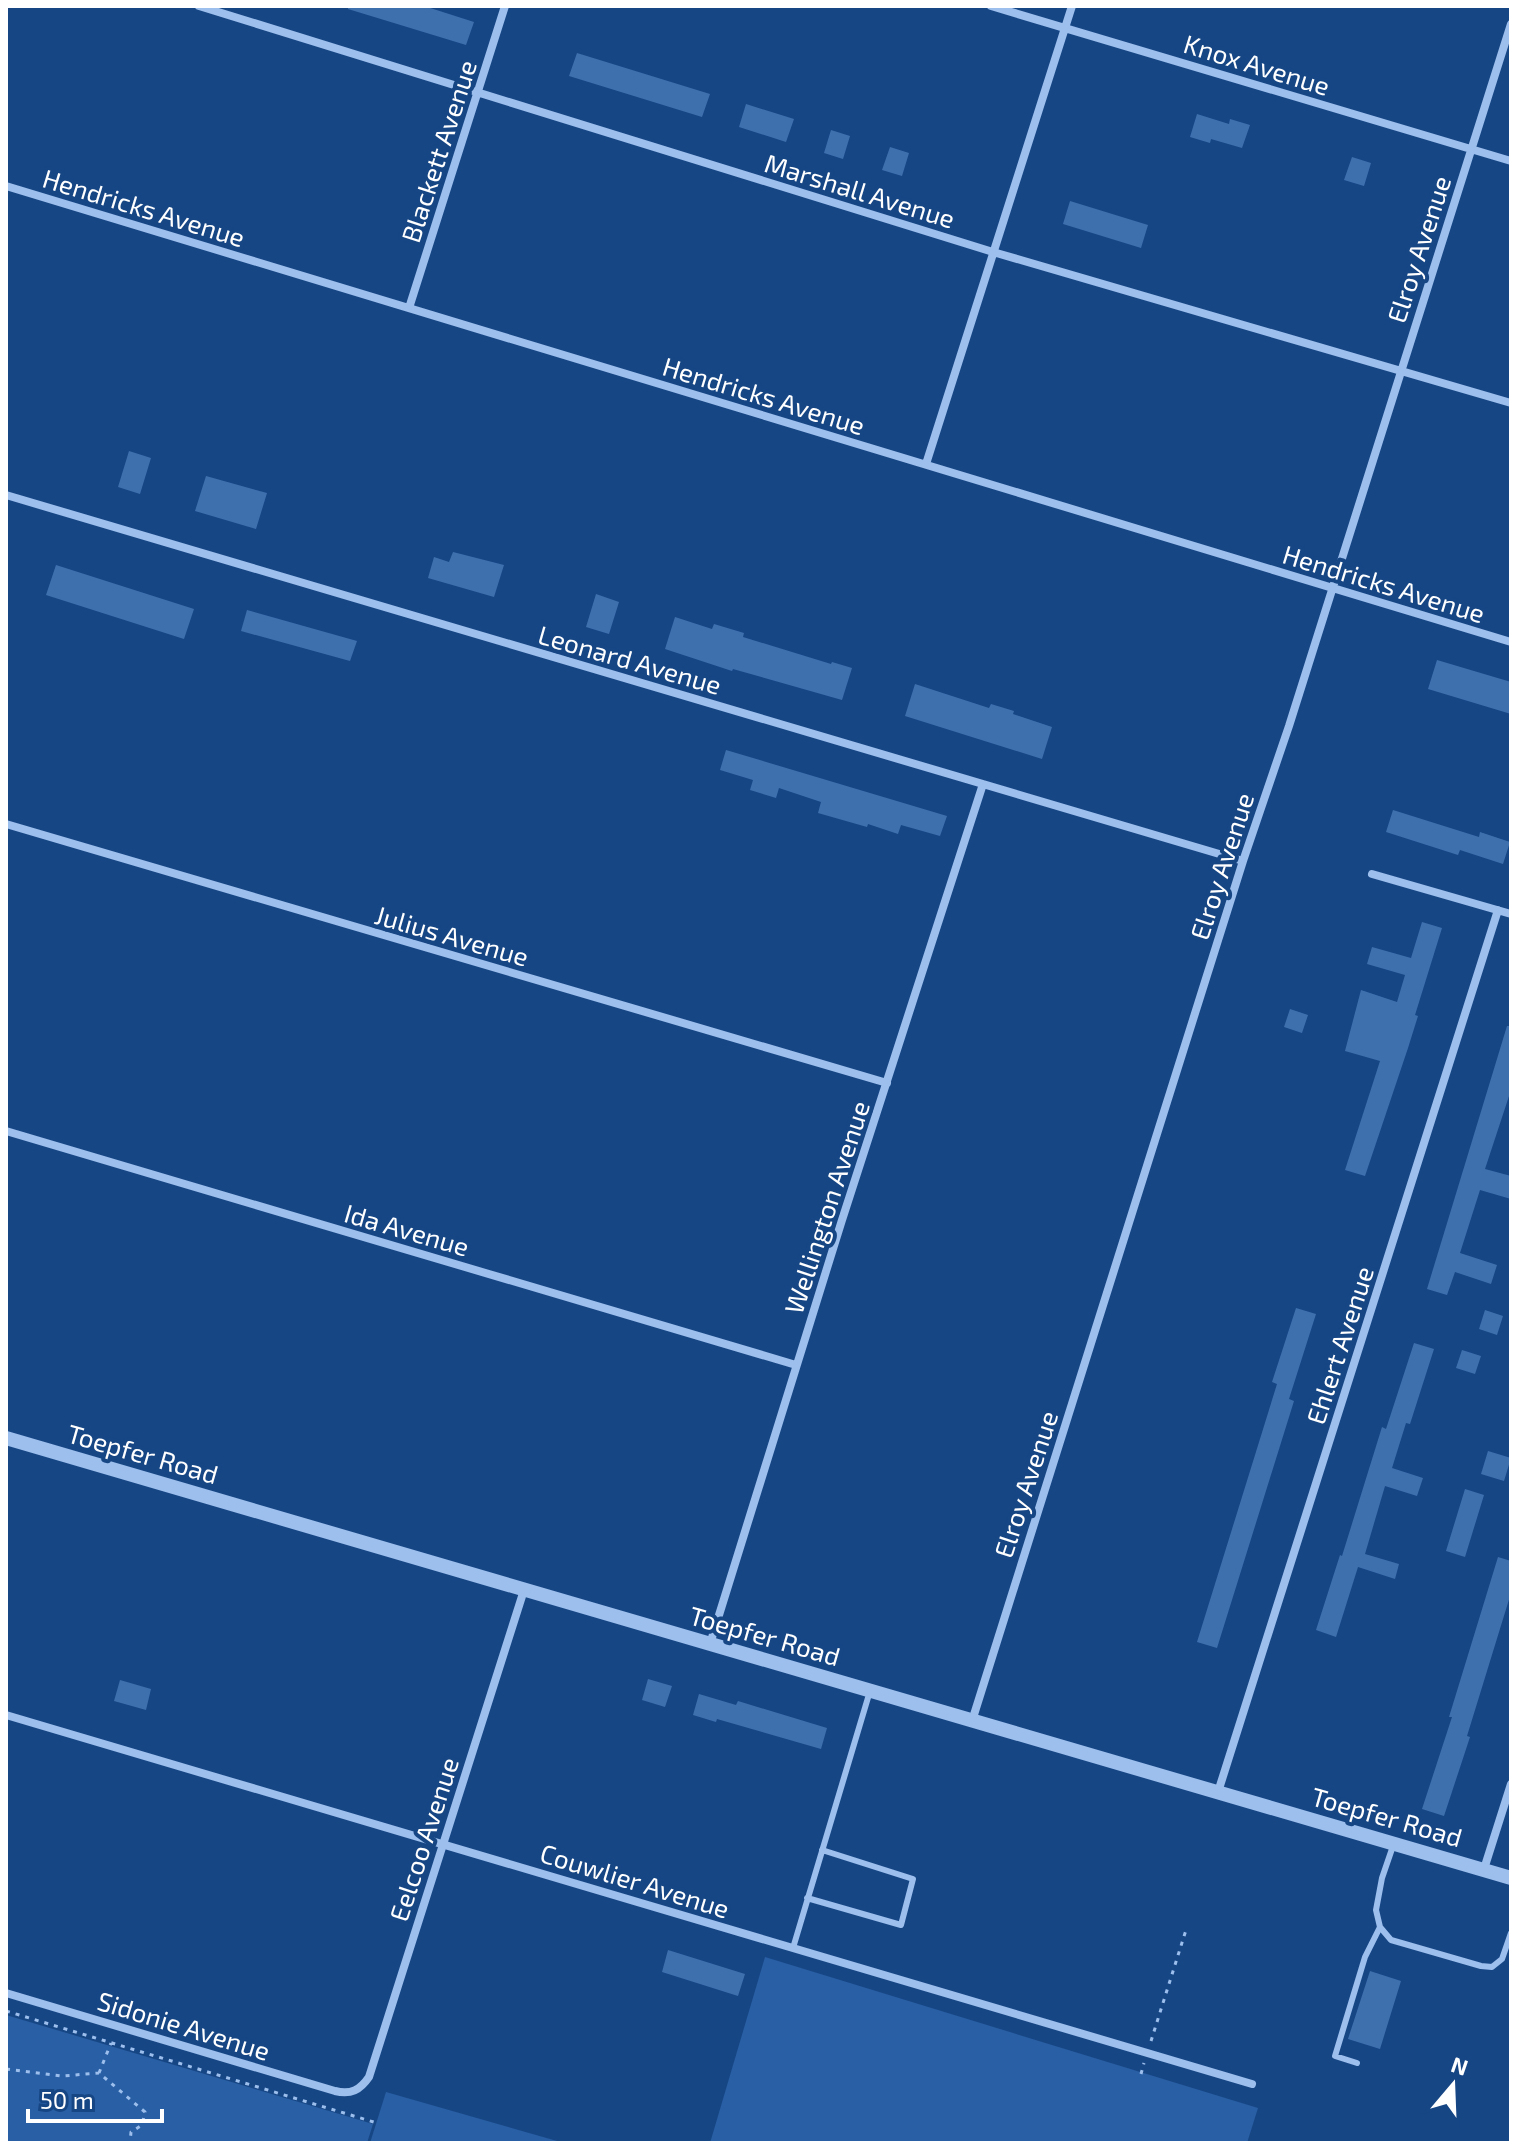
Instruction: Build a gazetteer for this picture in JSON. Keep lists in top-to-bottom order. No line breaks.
{"streets":{"street":["Knox Avenue","Blackett Avenue","Marshall Avenue","Hendricks Avenue","Elroy Avenue","Leonard Avenue","Julius Avenue","Wellington Avenue","Ida Avenue","Ehlert Avenue","Toepfer Road","Eelcoo Avenue","Couwlier Avenue","Sidonie Avenue"]},"crossings":[["Knox Avenue","Elroy Avenue"],["Blackett Avenue","Marshall Avenue"],["Blackett Avenue","Hendricks Avenue"],["Marshall Avenue","Elroy Avenue"],["Hendricks Avenue","Elroy Avenue"],["Elroy Avenue","Leonard Avenue"],["Elroy Avenue","Toepfer Road"],["Leonard Avenue","Wellington Avenue"],["Julius Avenue","Wellington Avenue"],["Wellington Avenue","Ida Avenue"],["Wellington Avenue","Toepfer Road"],["Ehlert Avenue","Toepfer Road"],["Toepfer Road","Eelcoo Avenue"],["Eelcoo Avenue","Couwlier Avenue"],["Eelcoo Avenue","Sidonie Avenue"]],"scale_bar":"50 m","north":"top"}
